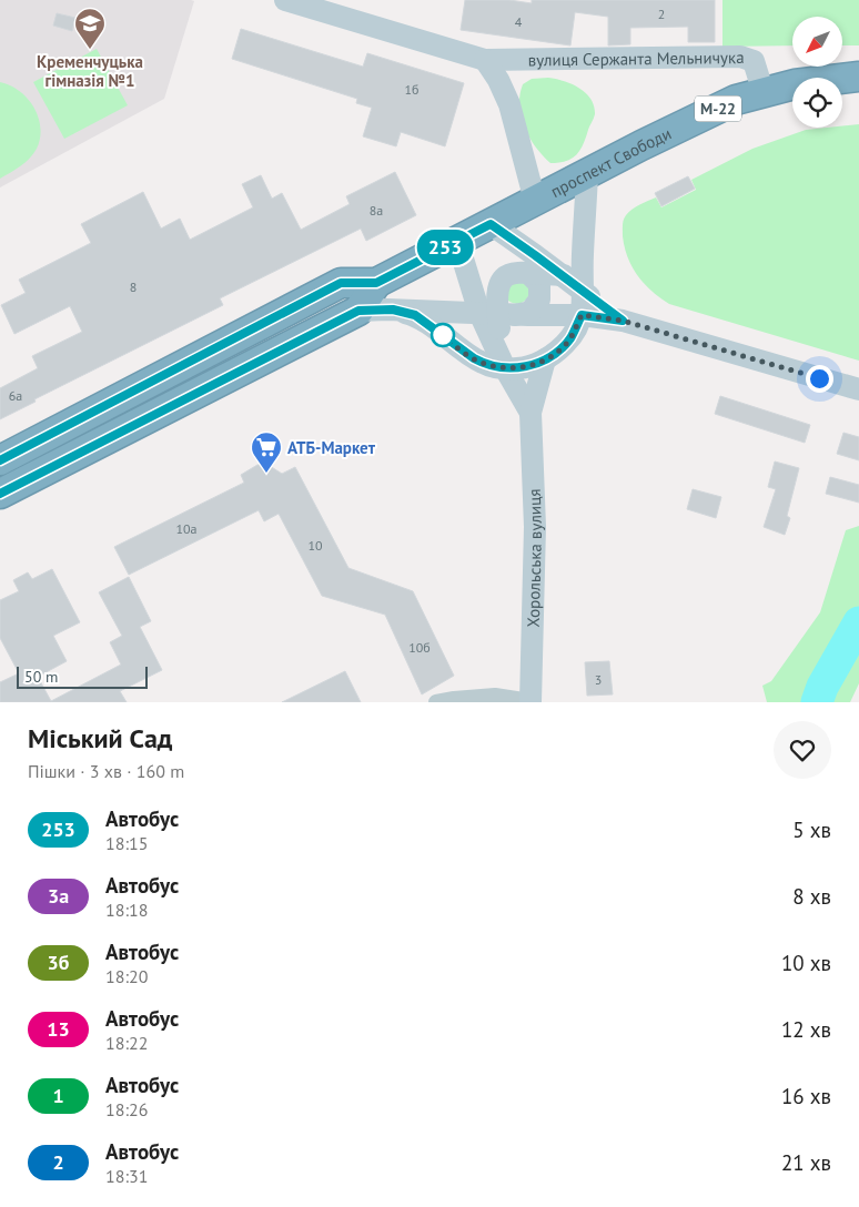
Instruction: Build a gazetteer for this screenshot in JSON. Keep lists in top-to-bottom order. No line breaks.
{"streets":{"highway":["М-22","проспект Свободи"],"main road":["вулиця Сержанта Мельничука","Хорольська вулиця"]},"crossings":[["вулиця Сержанта Мельничука","проспект Свободи"]],"places":{"school or university":["Кременчуцька гімназія №1"],"supermarket":["АТБ-Маркет"]},"lines":["bus line 253"],"house_numbers":["2","4","1б","8а","8","6а","10а","10","10б","3"],"scale_bar":"50 m","north":"bottom left","page":{"on_map":"253","scale":"50 m","heading":["Міський Сад","Пішки · 3 хв · 160 m"],"list":[{"mark":"253","name":"Автобус","note":"18:15","value":"5 хв"},{"mark":"3а","name":"Автобус","note":"18:18","value":"8 хв"},{"mark":"3б","name":"Автобус","note":"18:20","value":"10 хв"},{"mark":"13","name":"Автобус","note":"18:22","value":"12 хв"},{"mark":"1","name":"Автобус","note":"18:26","value":"16 хв"},{"mark":"2","name":"Автобус","note":"18:31","value":"21 хв"}]}}
